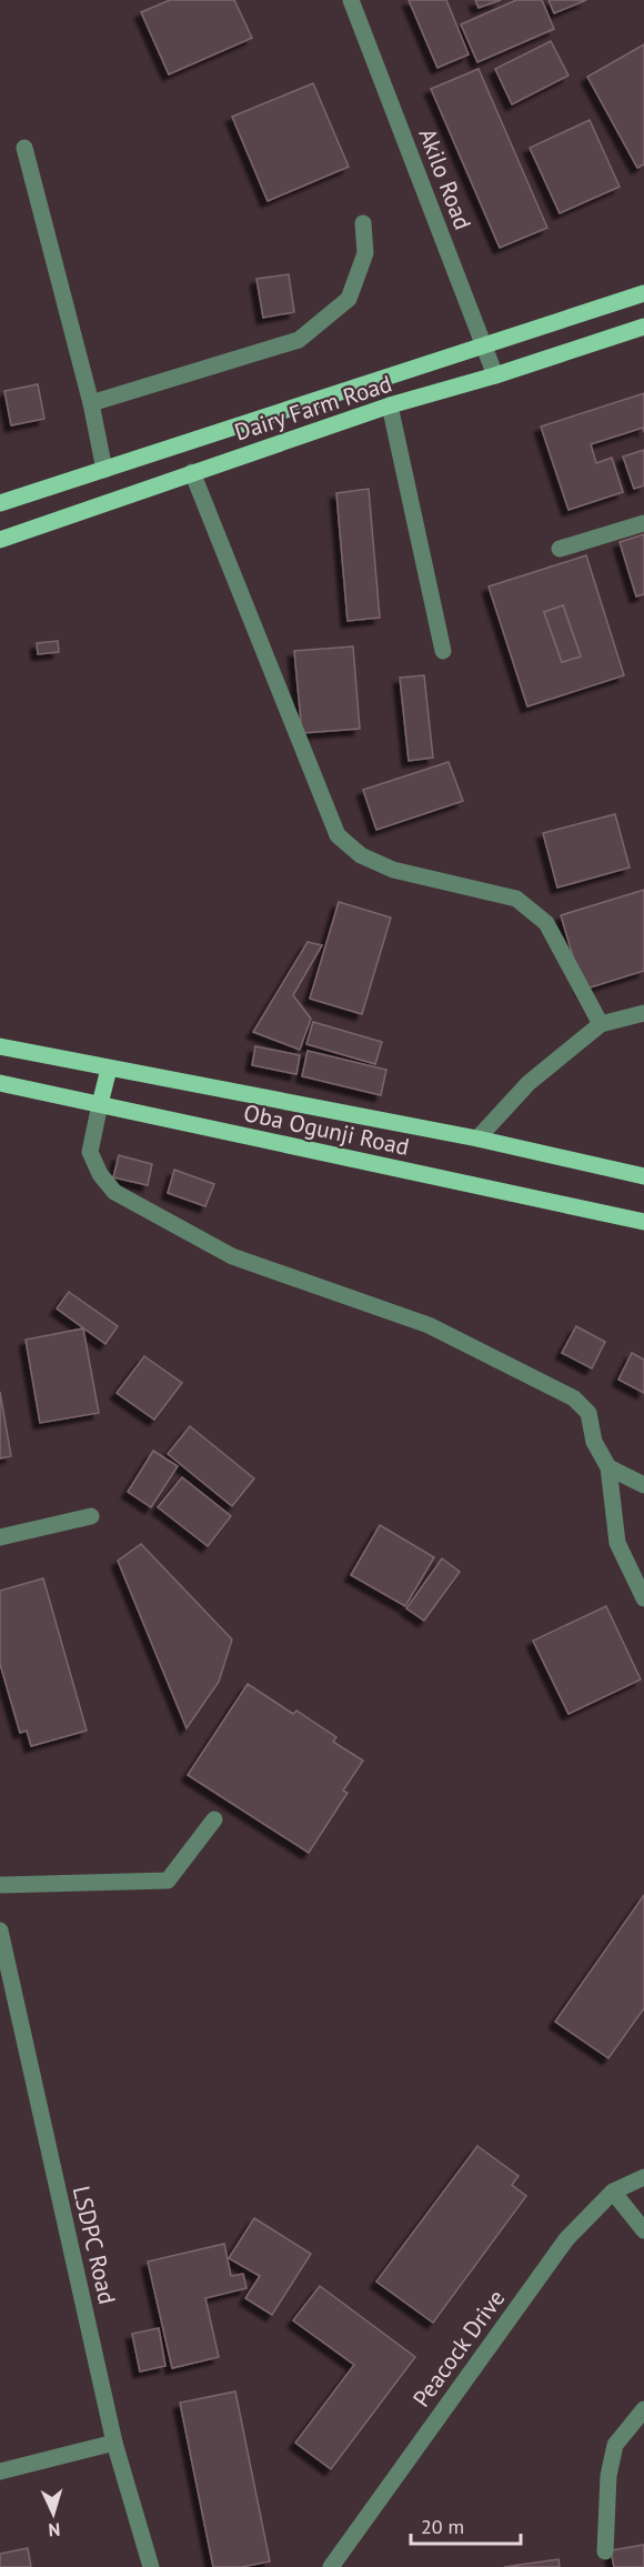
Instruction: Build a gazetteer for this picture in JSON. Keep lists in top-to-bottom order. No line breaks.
{"streets":{"main road":["Dairy Farm Road","Oba Ogunji Road"],"street":["Akilo Road","LSDPC Road","Peacock Drive"]},"crossings":[["Akilo Road","Dairy Farm Road"]],"scale_bar":"20 m","north":"bottom"}
